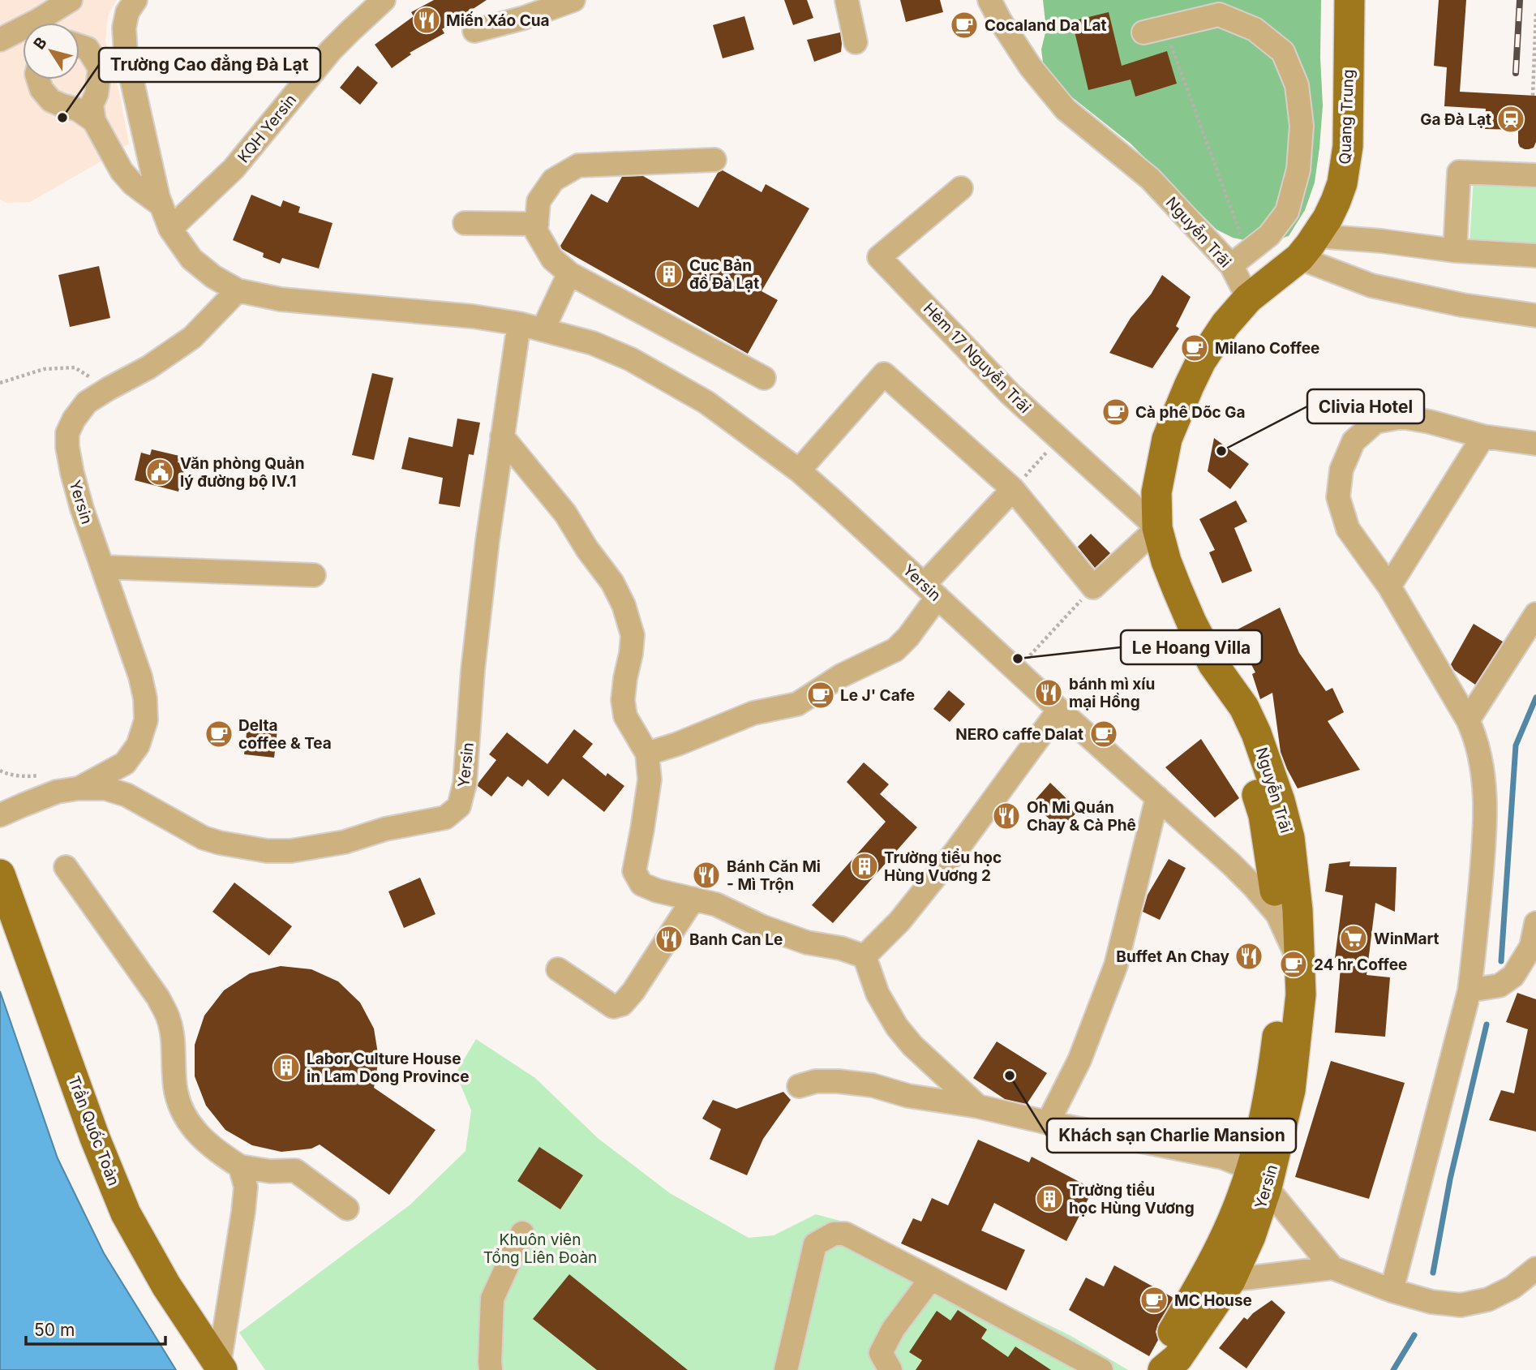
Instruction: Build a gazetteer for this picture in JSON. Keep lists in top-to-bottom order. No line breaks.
{"streets":{"main road":["Quang Trung","Nguyễn Trãi","Yersin","Trần Quốc Toản"],"street":["KQH Yersin","Hẻm 17 Nguyễn Trãi"]},"crossings":[["Quang Trung","Nguyễn Trãi"],["KQH Yersin","Yersin"],["Nguyễn Trãi","Hẻm 17 Nguyễn Trãi"],["Nguyễn Trãi","Yersin"]],"parks":["Khuôn viên Tổng Liên Đoàn"],"places":{"restaurant":["Miến Xáo Cua","bánh mì xíu mại Hồng","Oh Mi Quán Chay & Cà Phê","Bánh Căn Mi - Mì Trộn","Banh Can Le","Buffet An Chay"],"cafe":["Cocaland Da Lat","Milano Coffee","Cà phê Dõc Ga","Le J' Cafe","Delta coffee & Tea","NERO caffe Dalat","24 hr Coffee","MC House"],"other":["Trường Cao đẳng Đà Lạt","Clivia Hotel","Le Hoang Villa","Khách sạn Charlie Mansion"],"station":["Ga Đà Lạt"],"building":["Cục Bản đồ Đà Lạt","Trường tiểu học Hùng Vương 2","Labor Culture House in Lam Dong Province","Trường tiểu học Hùng Vương"],"public building":["Văn phòng Quản lý đường bộ IV.1"],"supermarket":["WinMart"]},"scale_bar":"50 m","north":"top left"}
